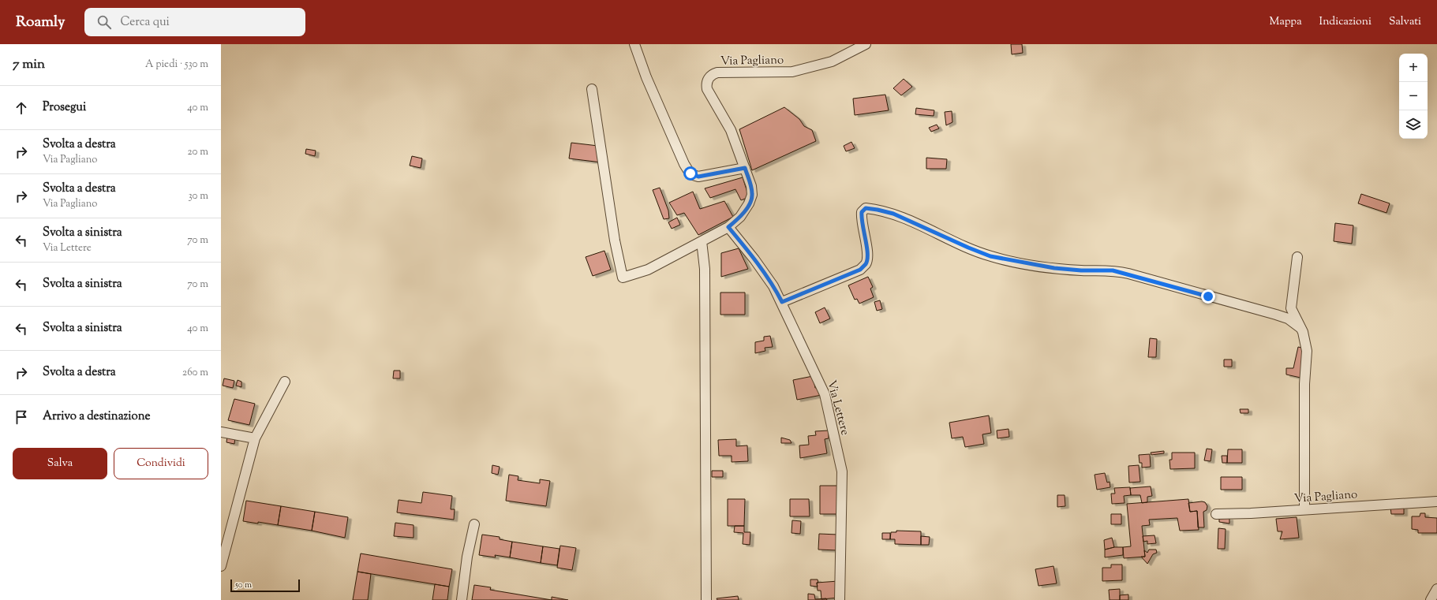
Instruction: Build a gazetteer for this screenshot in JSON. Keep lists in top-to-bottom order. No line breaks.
{"streets":{"street":["Via Pagliano","Via Lettere"]},"crossings":[["Via Pagliano","Via Lettere"]],"scale_bar":"50 m","page":{"header":"Roamly","search":"Cerca qui","nav":["Mappa","Indicazioni","Salvati"],"heading":["7 min","A piedi · 530 m"],"map_buttons":["+","−"],"list":[["Prosegui","40 m"],["Svolta a destra","Via Pagliano","20 m"],["Svolta a destra","Via Pagliano","30 m"],["Svolta a sinistra","Via Lettere","70 m"],["Svolta a sinistra","70 m"],["Svolta a sinistra","40 m"],["Svolta a destra","260 m"],"Arrivo a destinazione"],"buttons":["Salva","Condividi"],"scale":"50 m"}}
